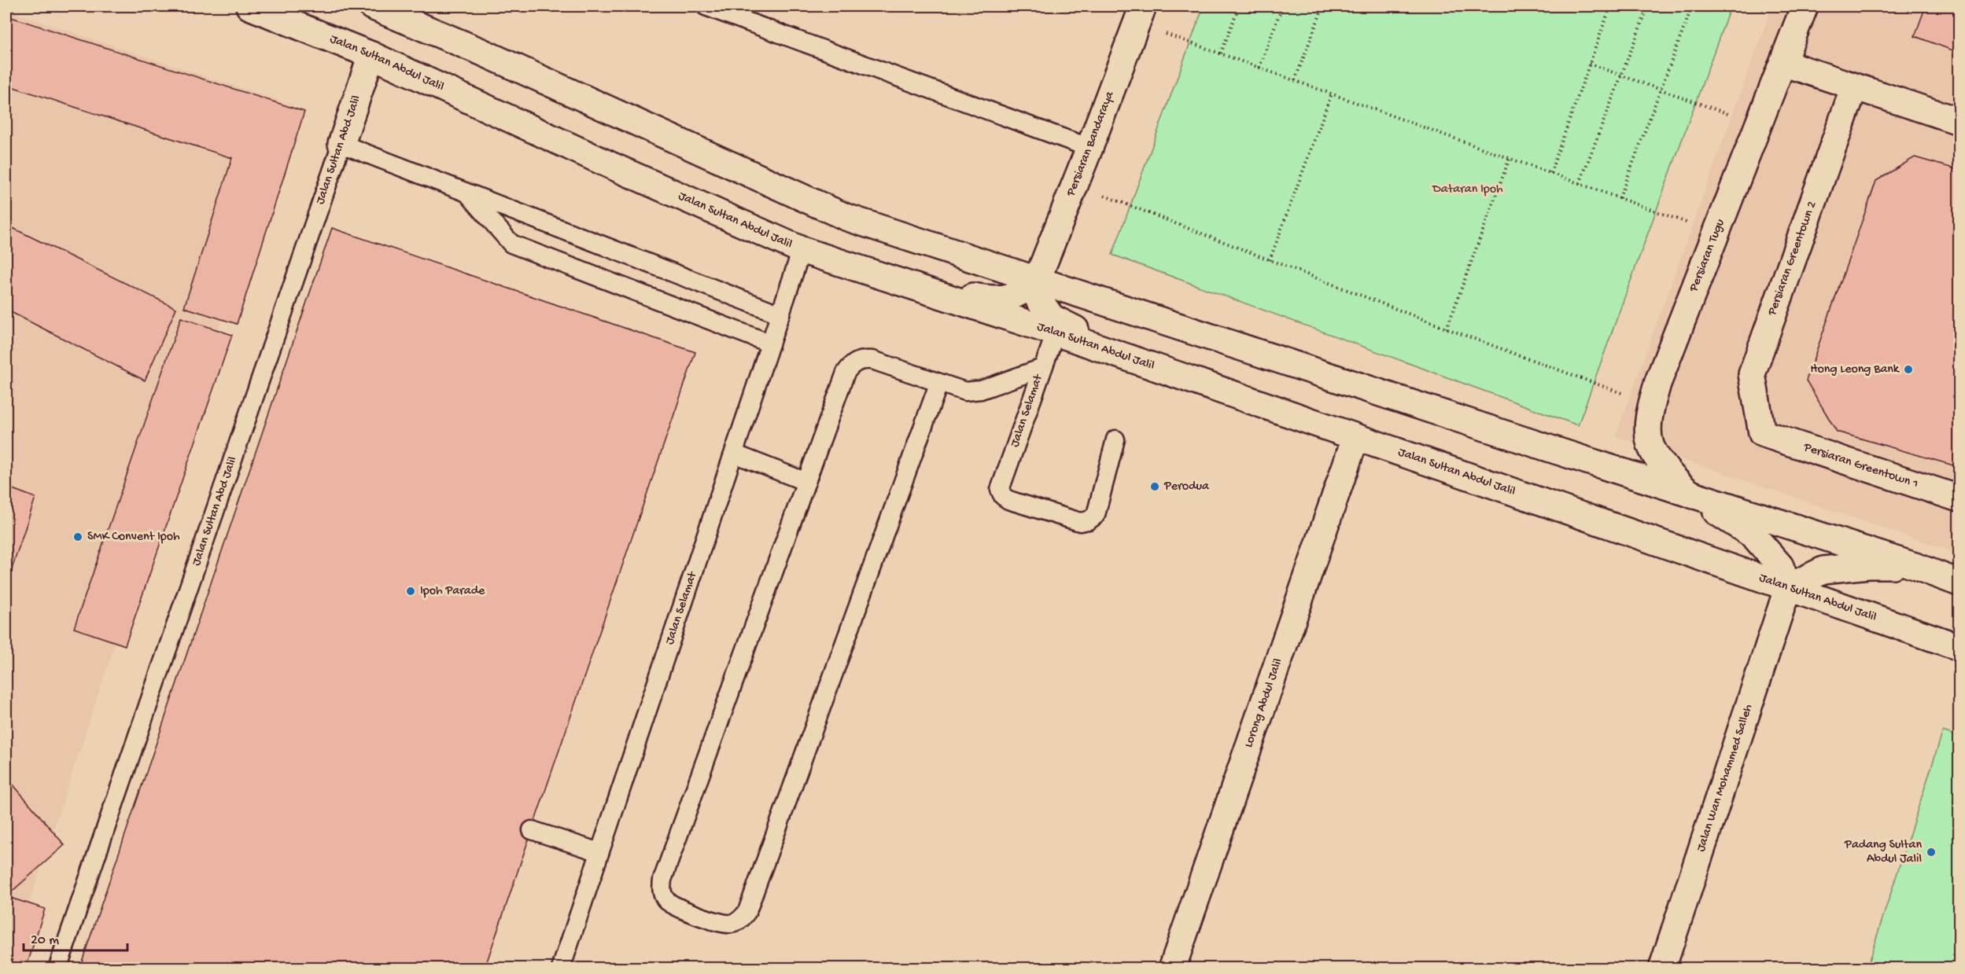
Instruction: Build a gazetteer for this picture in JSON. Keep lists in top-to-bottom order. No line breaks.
{"streets":{"street":["Jalan Sultan Abdul Jalil","Persiaran Bandaraya","Jalan Sultan Abd Jalil","Persiaran Tugu","Persiaran Greentown 2","Persiaran Greentown 1","Lorong Abdul Jalil","Jalan Wan Mohammed Salleh"],"lane":["Jalan Selamat"]},"crossings":[["Jalan Sultan Abdul Jalil","Jalan Sultan Abd Jalil"],["Jalan Sultan Abdul Jalil","Jalan Selamat"],["Jalan Sultan Abdul Jalil","Lorong Abdul Jalil"],["Jalan Sultan Abdul Jalil","Jalan Wan Mohammed Salleh"],["Persiaran Greentown 2","Persiaran Greentown 1"]],"parks":["Dataran Ipoh"],"places":["Hong Leong Bank","Perodua","SMK Convent Ipoh","Ipoh Parade","Padang Sultan Abdul Jalil"],"scale_bar":"20 m"}
